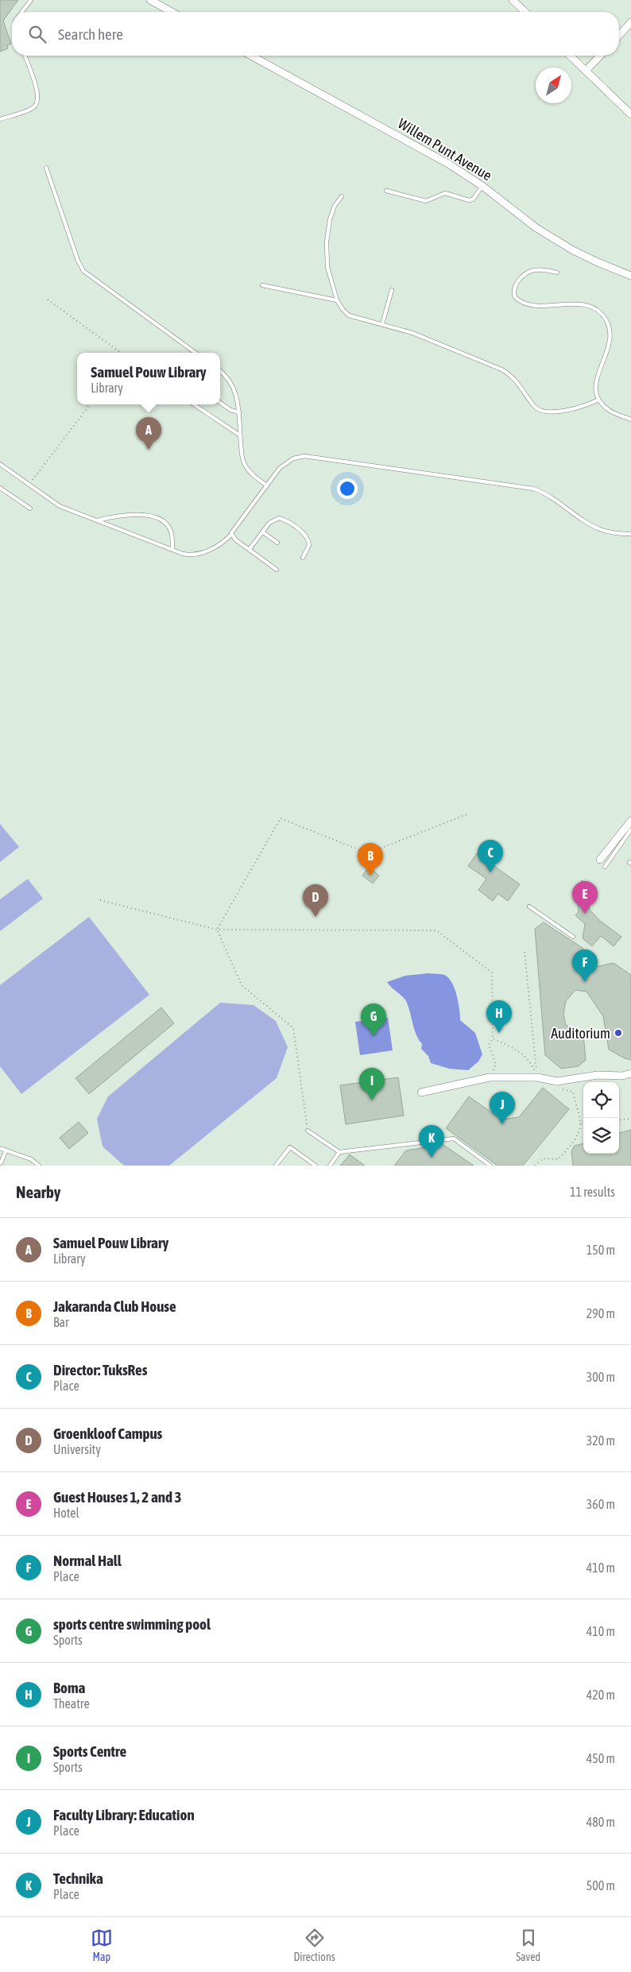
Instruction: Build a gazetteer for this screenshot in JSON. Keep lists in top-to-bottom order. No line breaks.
{"streets":{"street":["Willem Punt Avenue"]},"places":["Auditorium"],"north":"top right","page":{"search":"Search here","popup":["Samuel Pouw Library","Library"],"pins":["A","C","B","E","D","F","H","G","I","J","K"],"heading":["Nearby","11 results"],"list":[{"mark":"A","name":"Samuel Pouw Library","note":"Library","value":"150 m"},{"mark":"B","name":"Jakaranda Club House","note":"Bar","value":"290 m"},{"mark":"C","name":"Director: TuksRes","note":"Place","value":"300 m"},{"mark":"D","name":"Groenkloof Campus","note":"University","value":"320 m"},{"mark":"E","name":"Guest Houses 1, 2 and 3","note":"Hotel","value":"360 m"},{"mark":"F","name":"Normal Hall","note":"Place","value":"410 m"},{"mark":"G","name":"sports centre swimming pool","note":"Sports","value":"410 m"},{"mark":"H","name":"Boma","note":"Theatre","value":"420 m"},{"mark":"I","name":"Sports Centre","note":"Sports","value":"450 m"},{"mark":"J","name":"Faculty Library: Education","note":"Place","value":"480 m"},{"mark":"K","name":"Technika","note":"Place","value":"500 m"}],"nav":["Map","Directions","Saved"]}}
